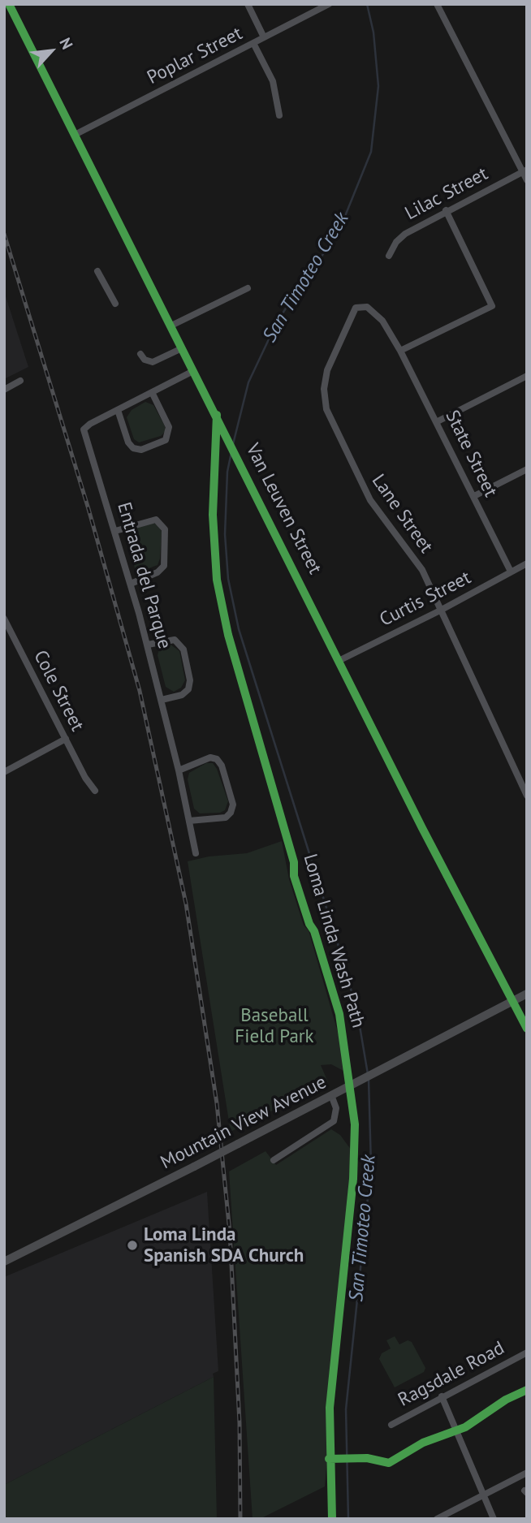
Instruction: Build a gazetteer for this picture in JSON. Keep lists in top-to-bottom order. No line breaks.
{"streets":{"main road":["Mountain View Avenue"],"street":["Poplar Street","Lilac Street","State Street","Van Leuven Street","Lane Street","Entrada del Parque","Curtis Street","Cole Street","Ragsdale Road"],"cycle path":["Loma Linda Wash Path"]},"crossings":[["Poplar Street","Van Leuven Street"],["State Street","Lane Street"],["State Street","Curtis Street"],["Van Leuven Street","Entrada del Parque"],["Van Leuven Street","Curtis Street"],["Van Leuven Street","Mountain View Avenue"],["Lane Street","Curtis Street"]],"water":["San Timoteo Creek"],"parks":["Baseball Field Park"],"places":["Loma Linda Spanish SDA Church"],"north":"top right"}
